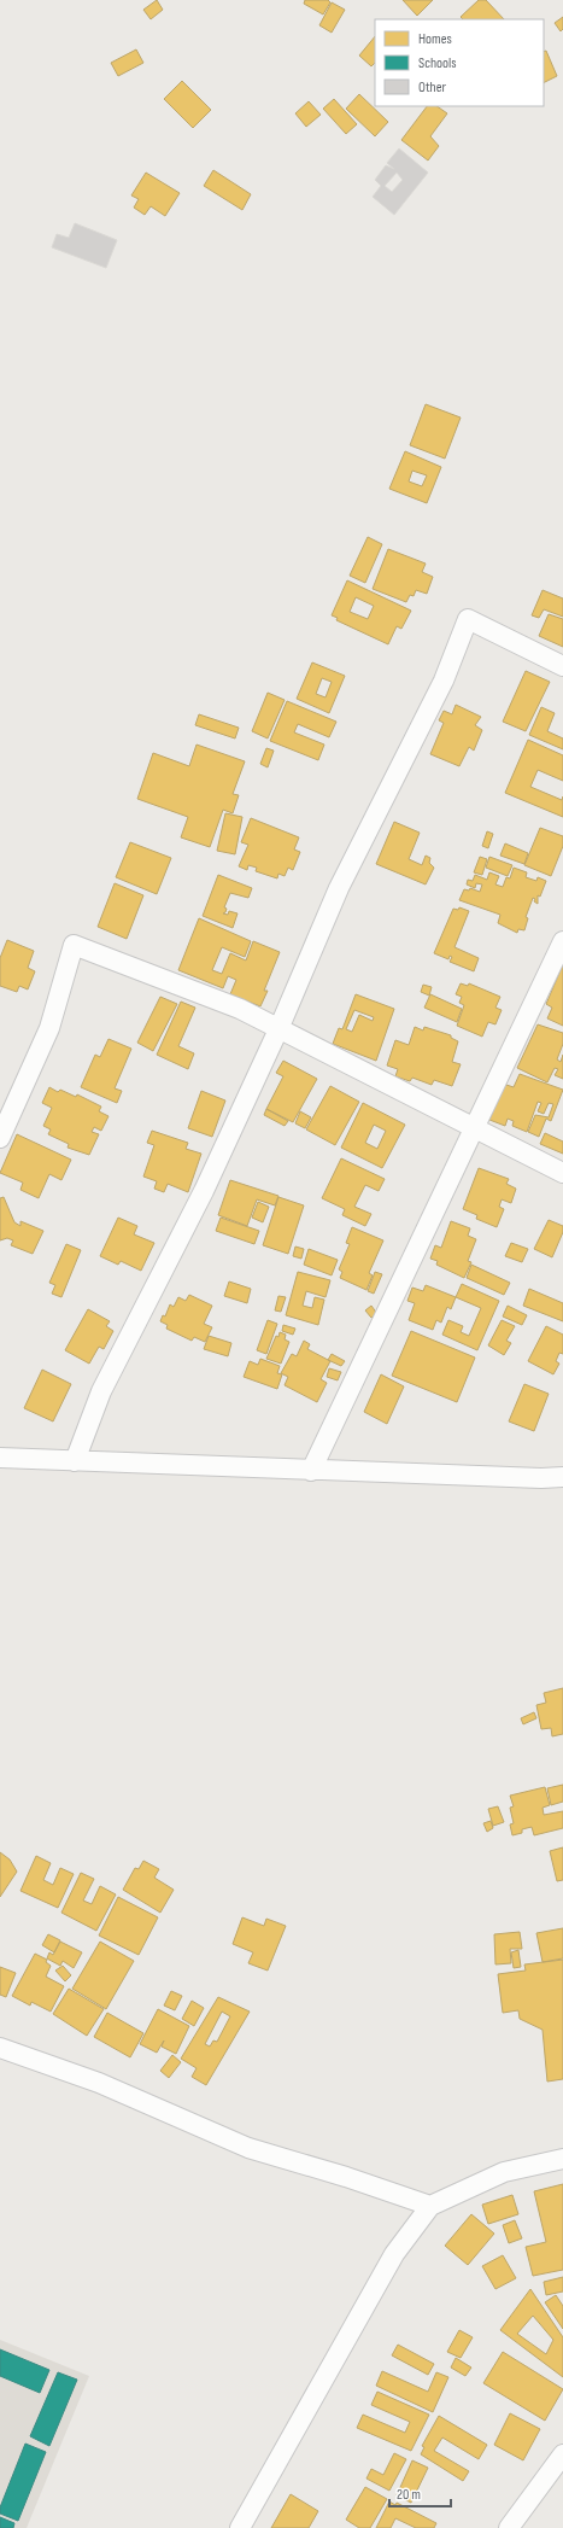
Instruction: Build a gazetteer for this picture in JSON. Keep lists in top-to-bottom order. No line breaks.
{"legend":["Homes","Schools","Other"],"scale_bar":"20 m"}
